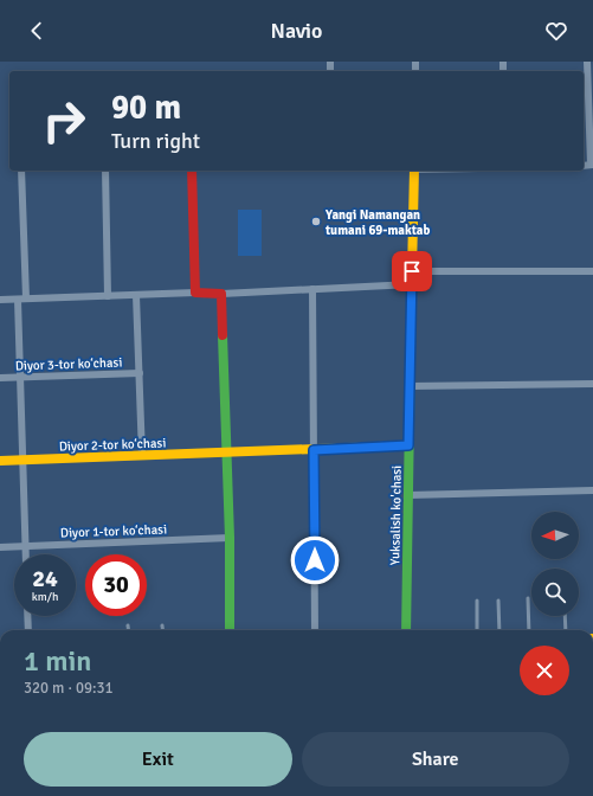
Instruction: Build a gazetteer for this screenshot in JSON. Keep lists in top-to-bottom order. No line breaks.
{"streets":{"street":["Diyor 3-tor koʻchasi","Diyor 2-tor koʻchasi","Yuksalish ko'chasi","Diyor 1-tor koʻchasi"]},"crossings":[["Diyor 2-tor koʻchasi","Yuksalish ko'chasi"]],"places":["Yangi Namangan tumani 69-maktab"],"north":"left","page":{"header":"Navio","turn":["90 m","Turn right"],"speed":"24 km/h","limit":"30","heading":["1 min","320 m · 09:31"],"buttons":["Exit","Share"]}}
